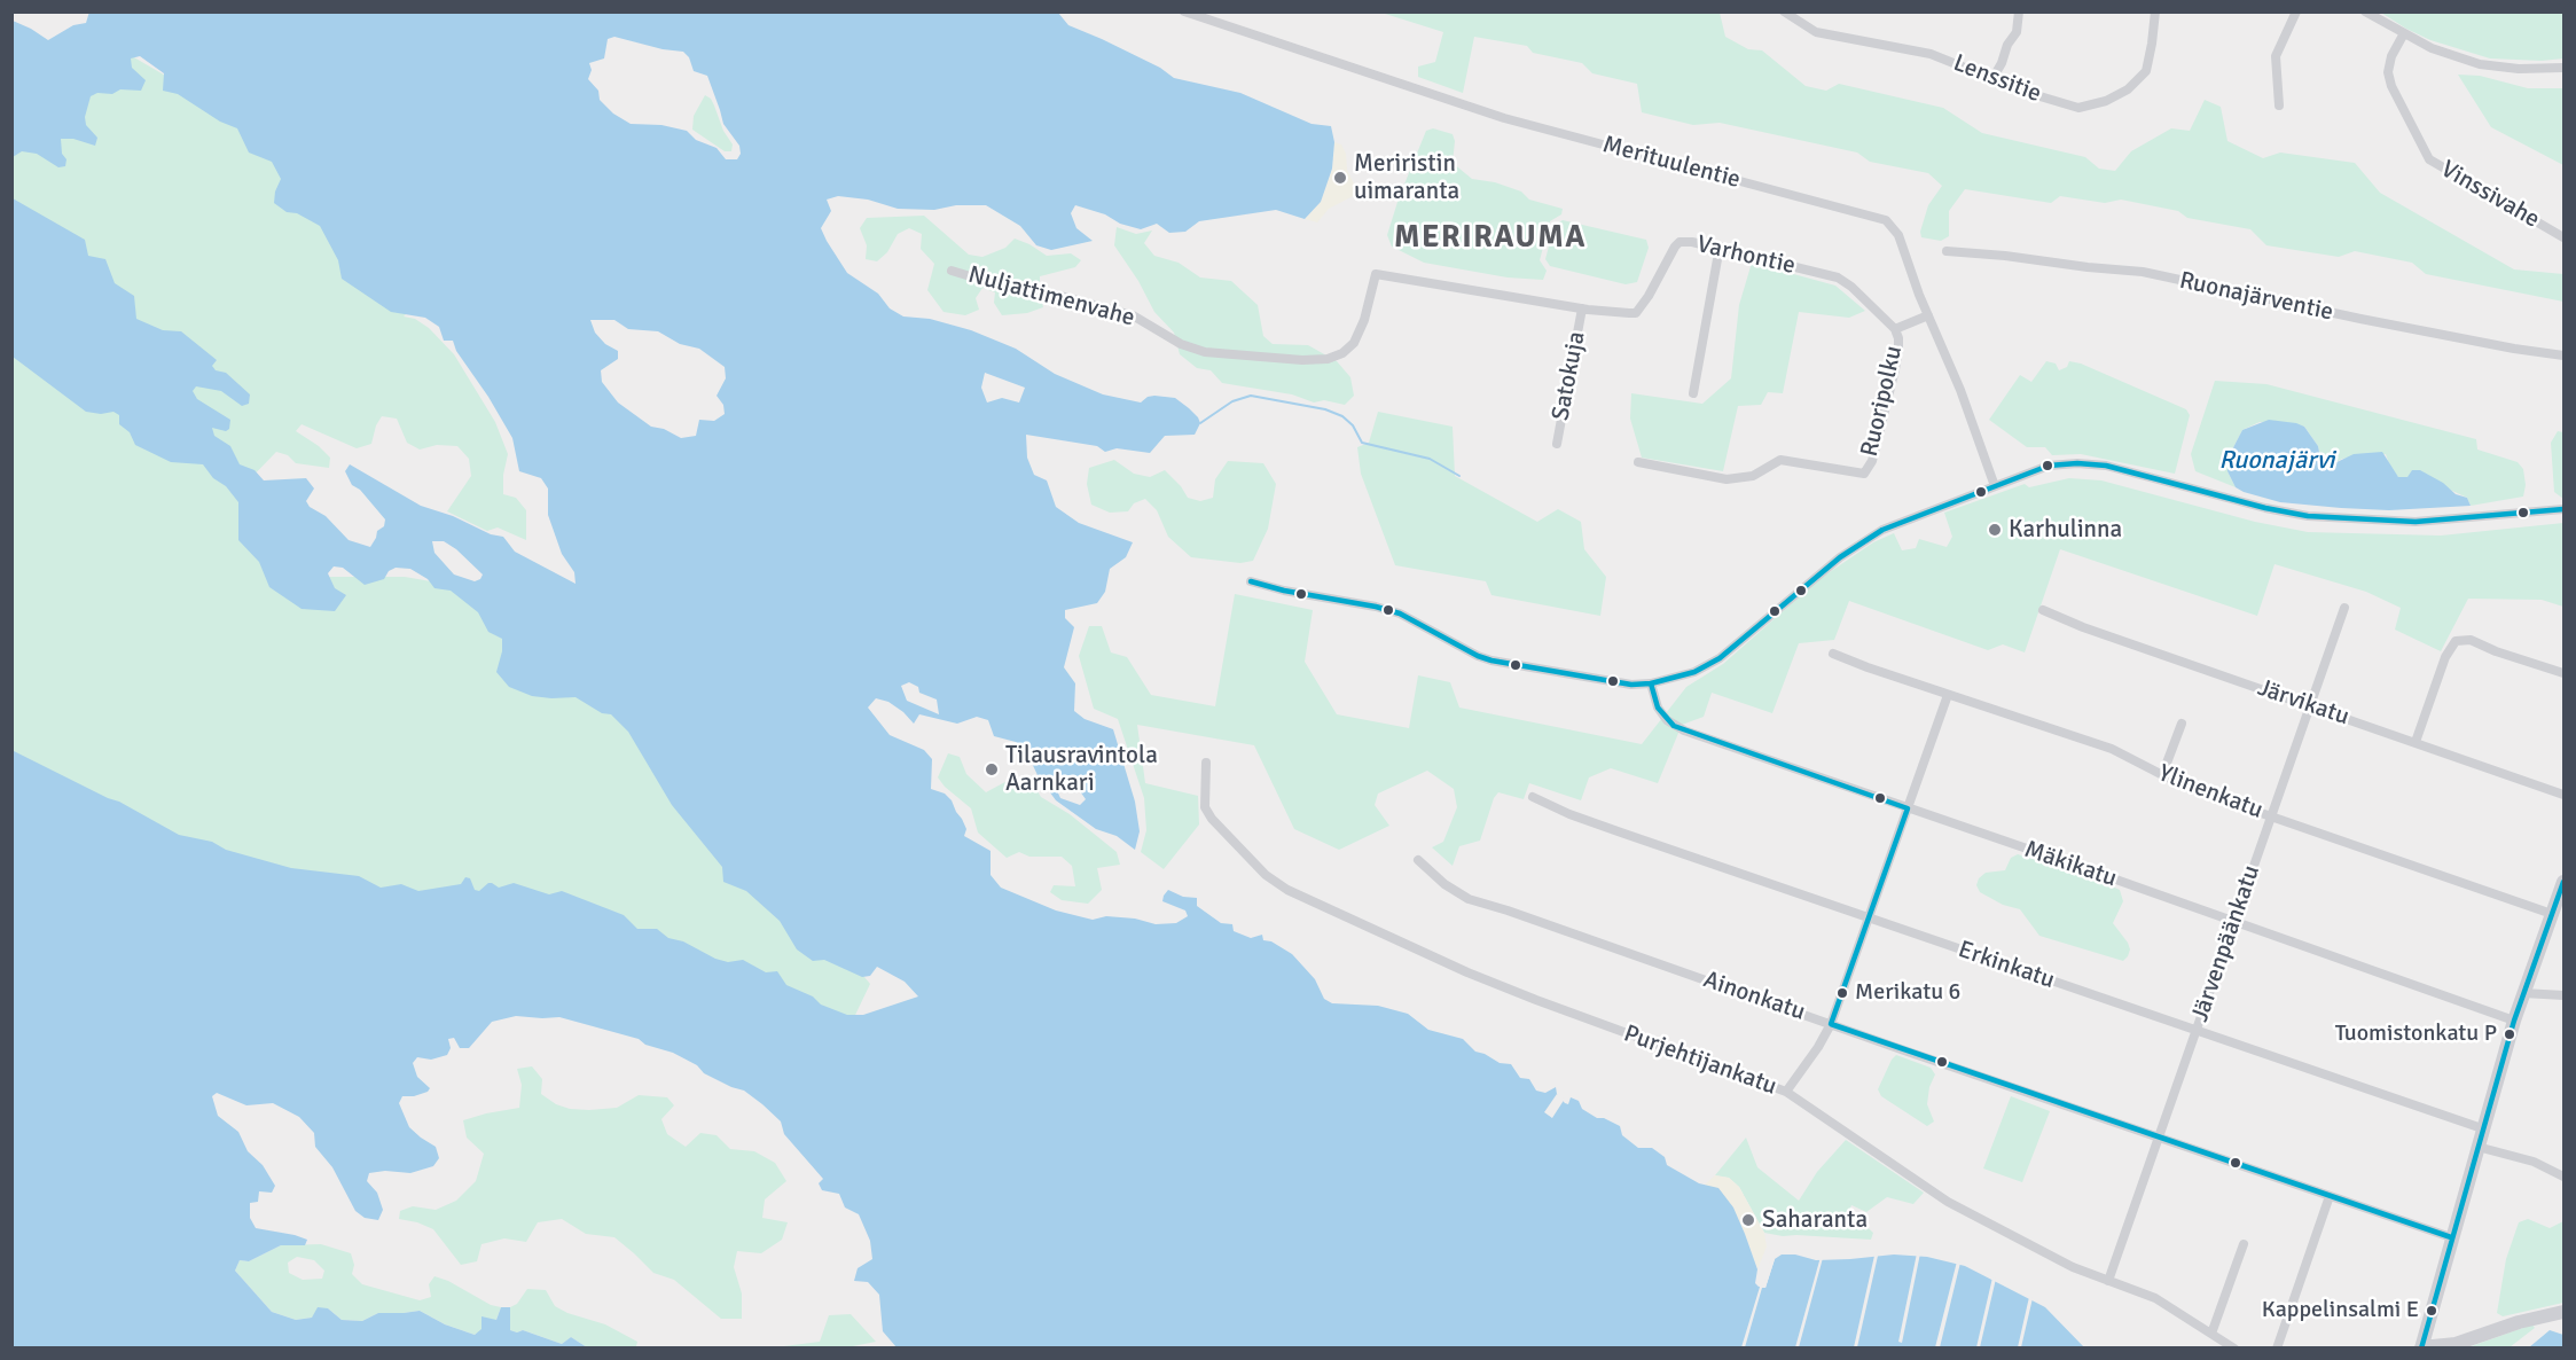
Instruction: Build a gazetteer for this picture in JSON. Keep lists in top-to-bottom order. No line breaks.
{"streets":{"street":["Lenssitie","Merituulentie","Vinssivahe","Varhontie","Nuljattimenvahe","Ruonajärventie","Satokuja","Ruoripolku","Järvikatu","Ylinenkatu","Mäkikatu","Järvenpäänkatu","Erkinkatu","Ainonkatu","Purjehtijankatu"]},"crossings":[["Varhontie","Nuljattimenvahe"],["Varhontie","Satokuja"],["Varhontie","Ruoripolku"],["Järvikatu","Järvenpäänkatu"],["Ylinenkatu","Järvenpäänkatu"],["Mäkikatu","Järvenpäänkatu"],["Järvenpäänkatu","Erkinkatu"],["Järvenpäänkatu","Ainonkatu"],["Järvenpäänkatu","Purjehtijankatu"]],"districts":["MERIRAUMA"],"water":["Ruonajärvi"],"places":["Meriristin uimaranta","Karhulinna","Tilausravintola Aarnkari","Merikatu 6","Tuomistonkatu P","Saharanta","Kappelinsalmi E"]}
